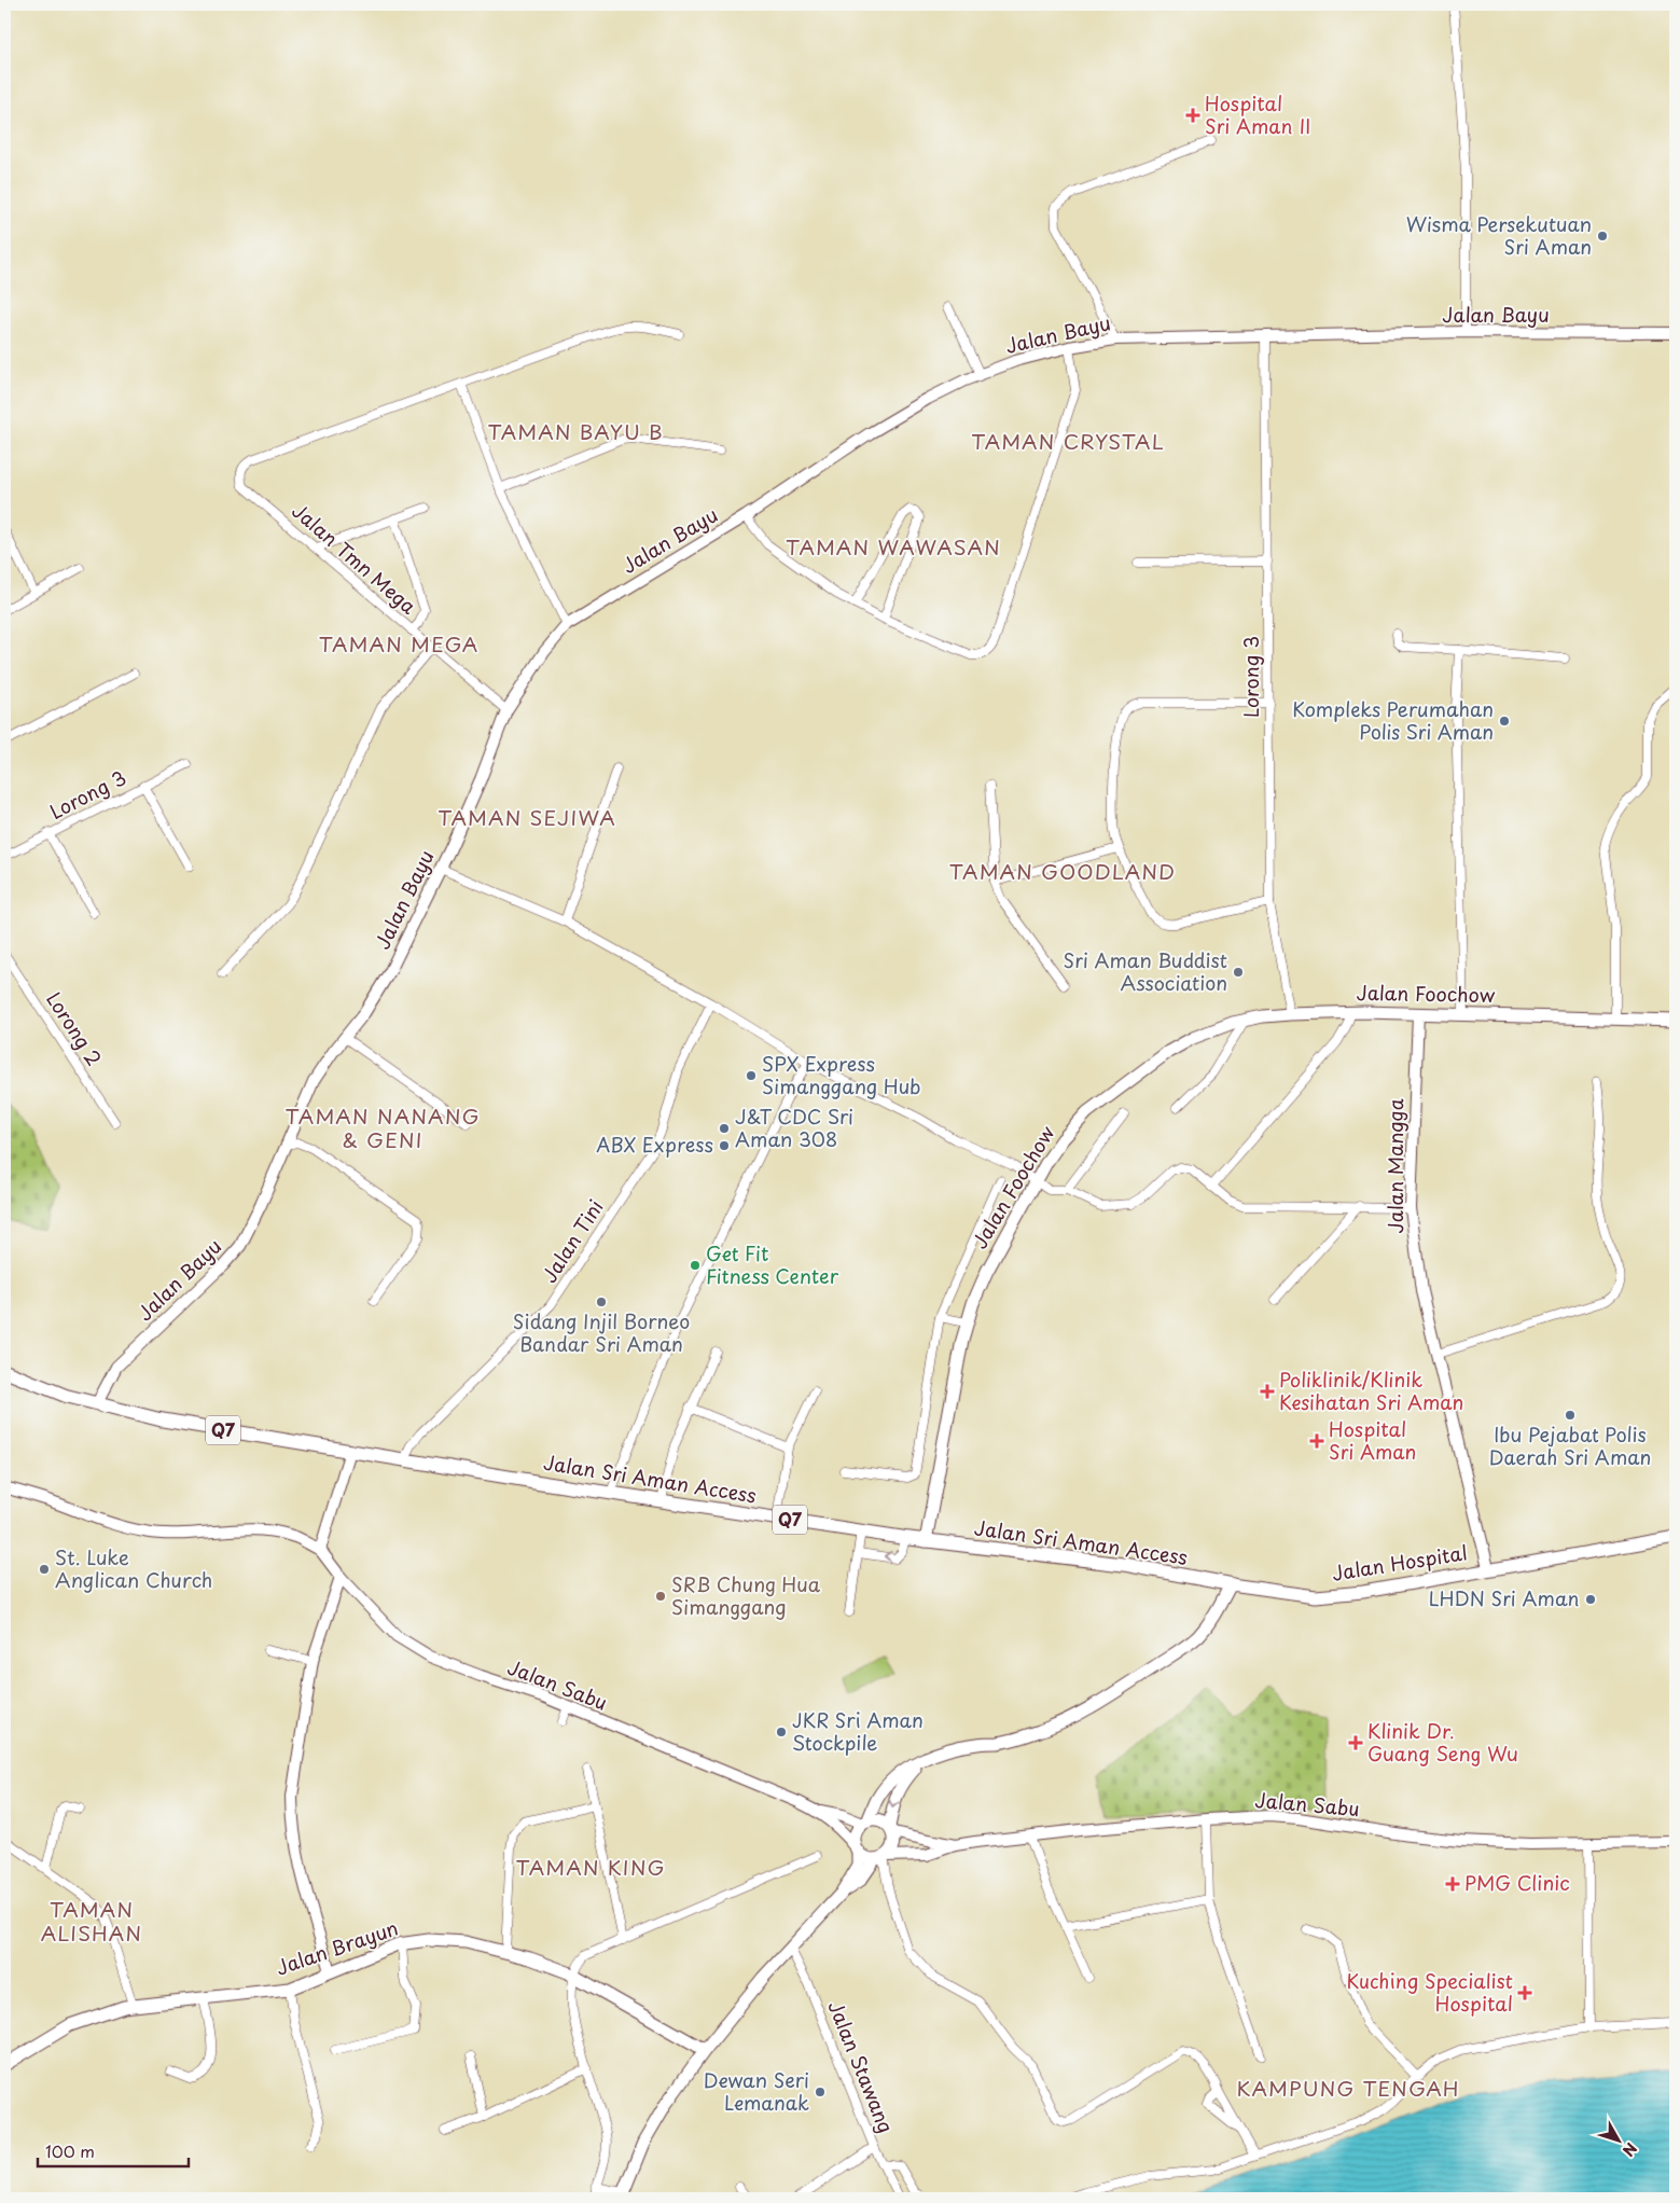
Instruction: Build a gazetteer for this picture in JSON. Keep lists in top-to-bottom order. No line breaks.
{"streets":{"main road":["Jalan Foochow","Q7","Jalan Sri Aman Access","Jalan Hospital","Jalan Brayun"],"street":["Jalan Bayu","Jalan Tmn Mega","Lorong 3","Lorong 2","Jalan Mangga","Jalan Tini","Jalan Sabu","Jalan Stawang"]},"crossings":[["Jalan Bayu","Jalan Tmn Mega"],["Jalan Bayu","Lorong 3"],["Jalan Bayu","Q7"],["Jalan Bayu","Jalan Sri Aman Access"],["Lorong 3","Jalan Foochow"],["Jalan Foochow","Jalan Mangga"],["Jalan Foochow","Jalan Sri Aman Access"],["Jalan Mangga","Jalan Hospital"],["Jalan Tini","Jalan Sri Aman Access"],["Q7","Jalan Sri Aman Access"],["Jalan Sri Aman Access","Jalan Hospital"]],"districts":["TAMAN BAYU B","TAMAN CRYSTAL","TAMAN WAWASAN","TAMAN MEGA","TAMAN SEJIWA","TAMAN GOODLAND","TAMAN NANANG & GENI","TAMAN KING","TAMAN ALISHAN","KAMPUNG TENGAH"],"places":{"health":["Hospital Sri Aman II","Poliklinik/Klinik Kesihatan Sri Aman","Hospital Sri Aman","Klinik Dr. Guang Seng Wu","PMG Clinic","Kuching Specialist Hospital"],"other":["Wisma Persekutuan Sri Aman","Kompleks Perumahan Polis Sri Aman","Sri Aman Buddist Association","SPX Express Simanggang Hub","J&T CDC Sri Aman 308","ABX Express","Get Fit Fitness Center","Sidang Injil Borneo Bandar Sri Aman","Ibu Pejabat Polis Daerah Sri Aman","St. Luke Anglican Church","SRB Chung Hua Simanggang","LHDN Sri Aman","JKR Sri Aman Stockpile","Dewan Seri Lemanak"]},"scale_bar":"100 m","north":"bottom right"}
